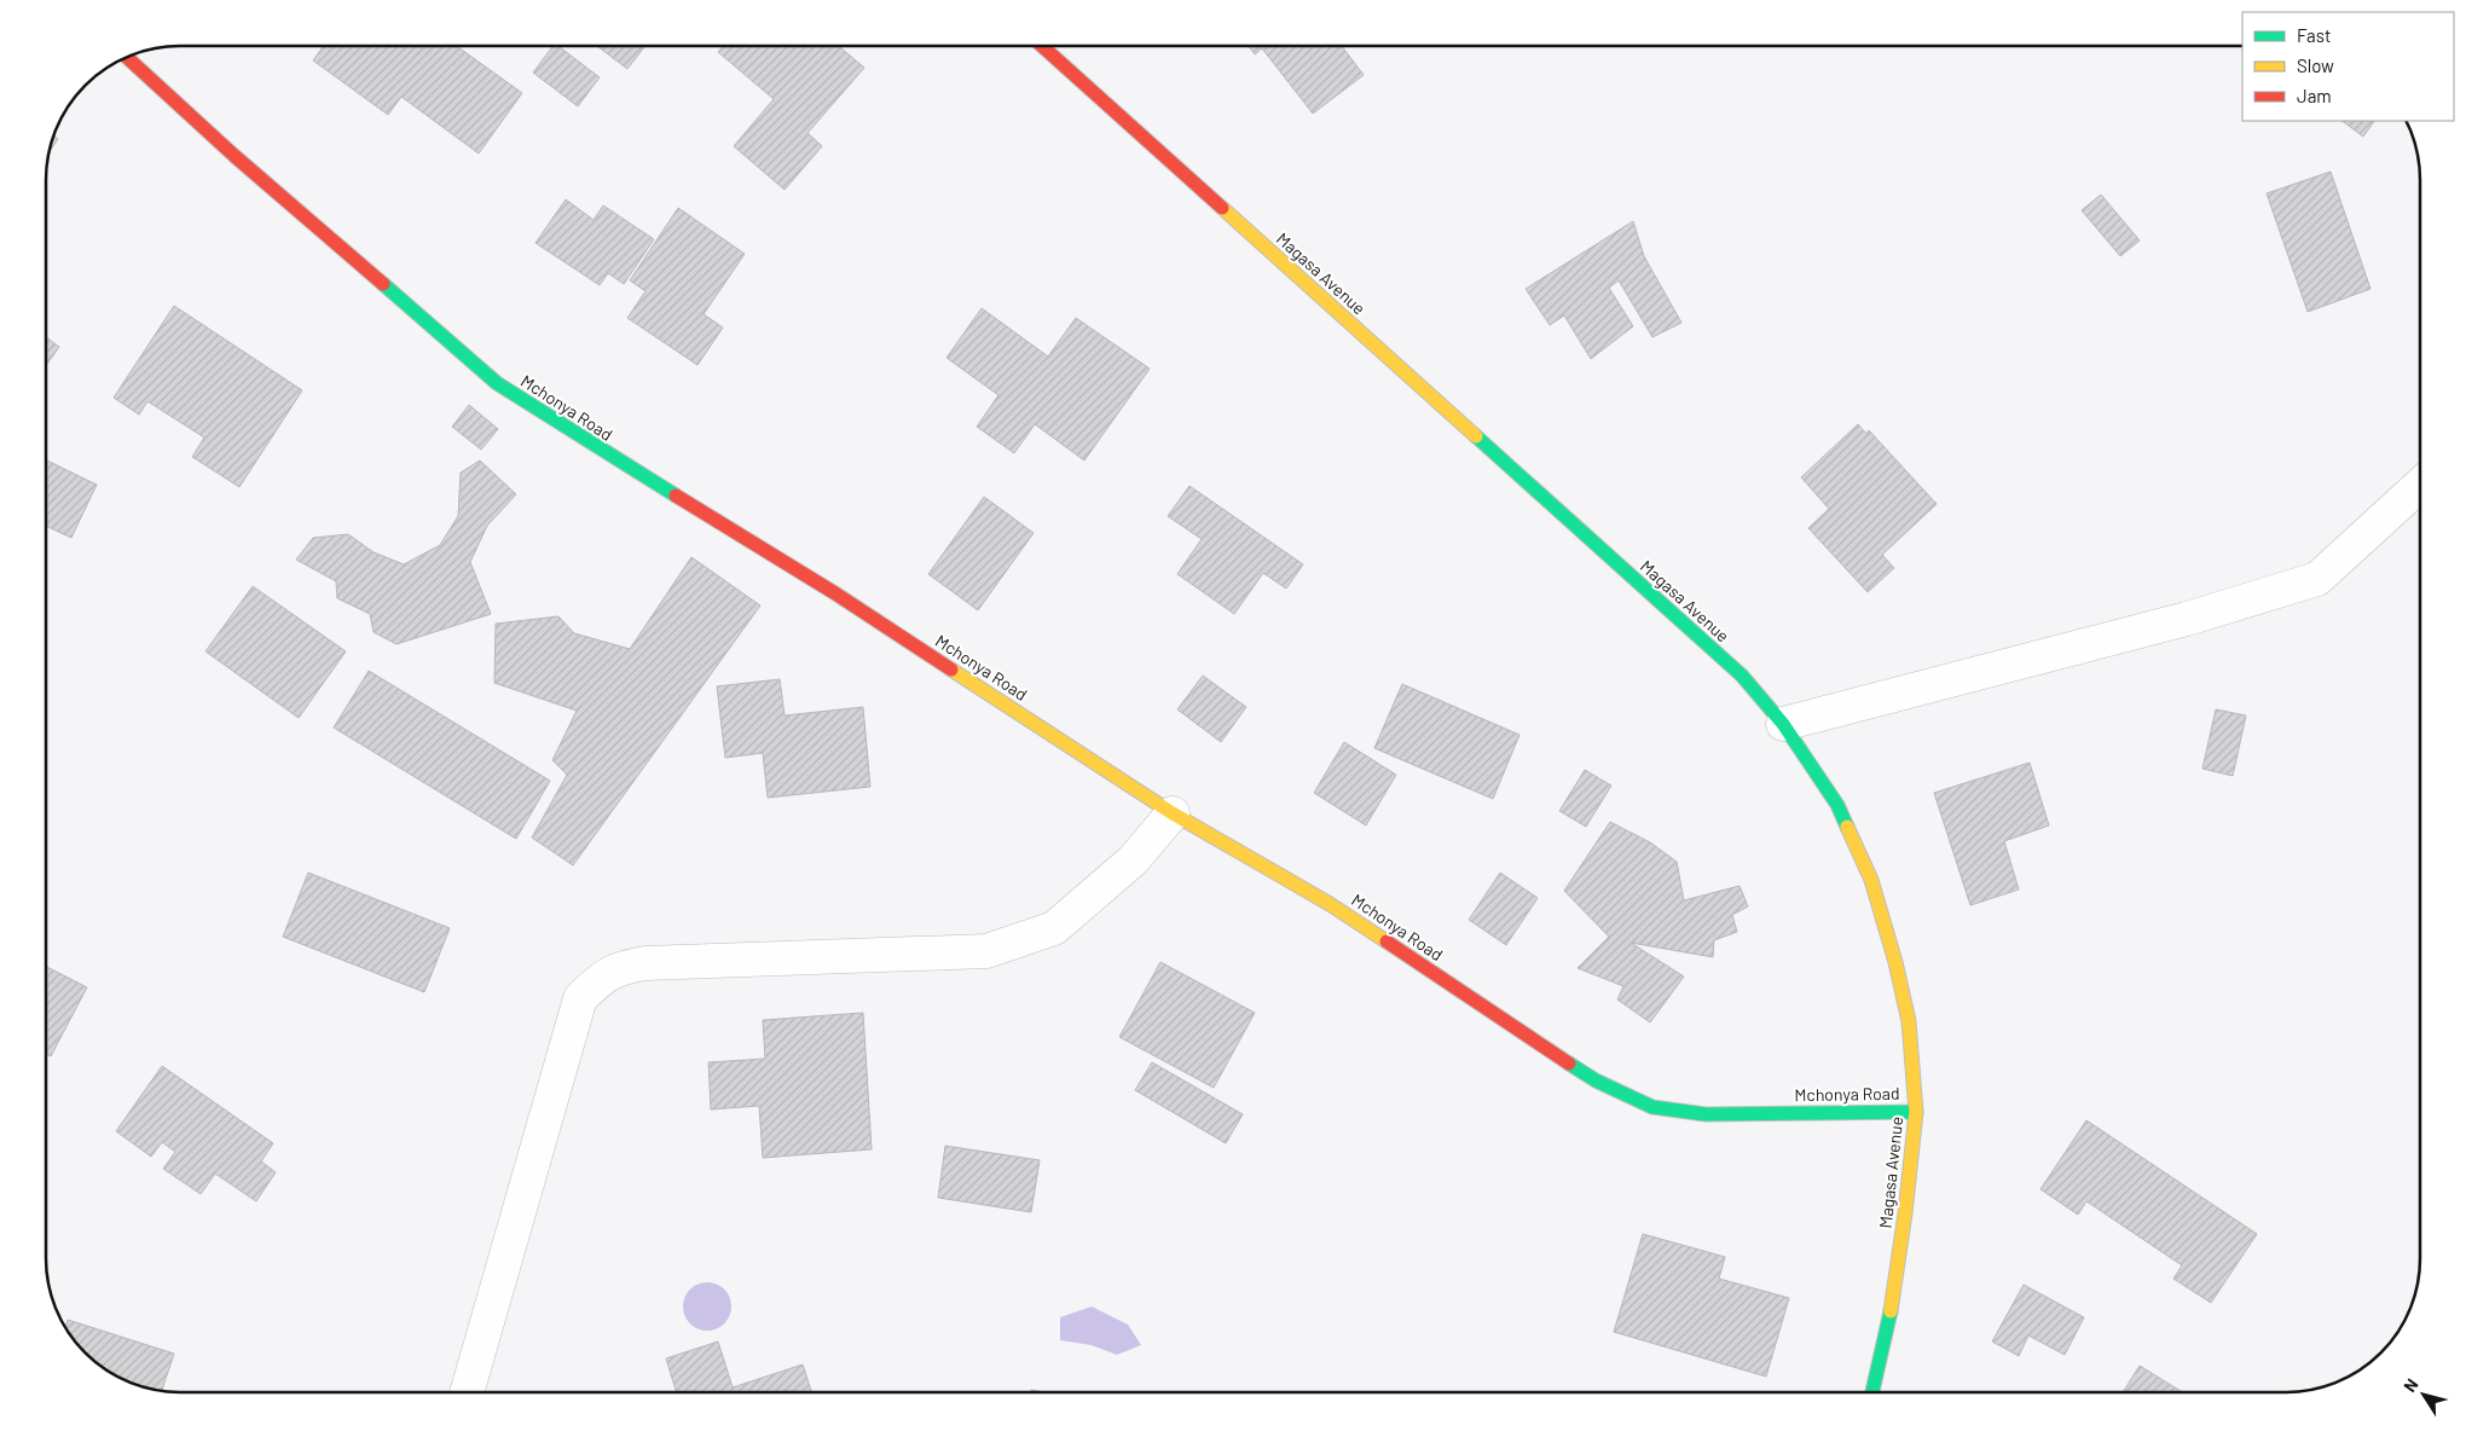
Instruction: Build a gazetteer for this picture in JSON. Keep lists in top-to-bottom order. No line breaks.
{"streets":{"street":["Magasa Avenue","Mchonya Road"]},"crossings":[["Magasa Avenue","Mchonya Road"]],"legend":["Fast","Slow","Jam"],"north":"top left"}
